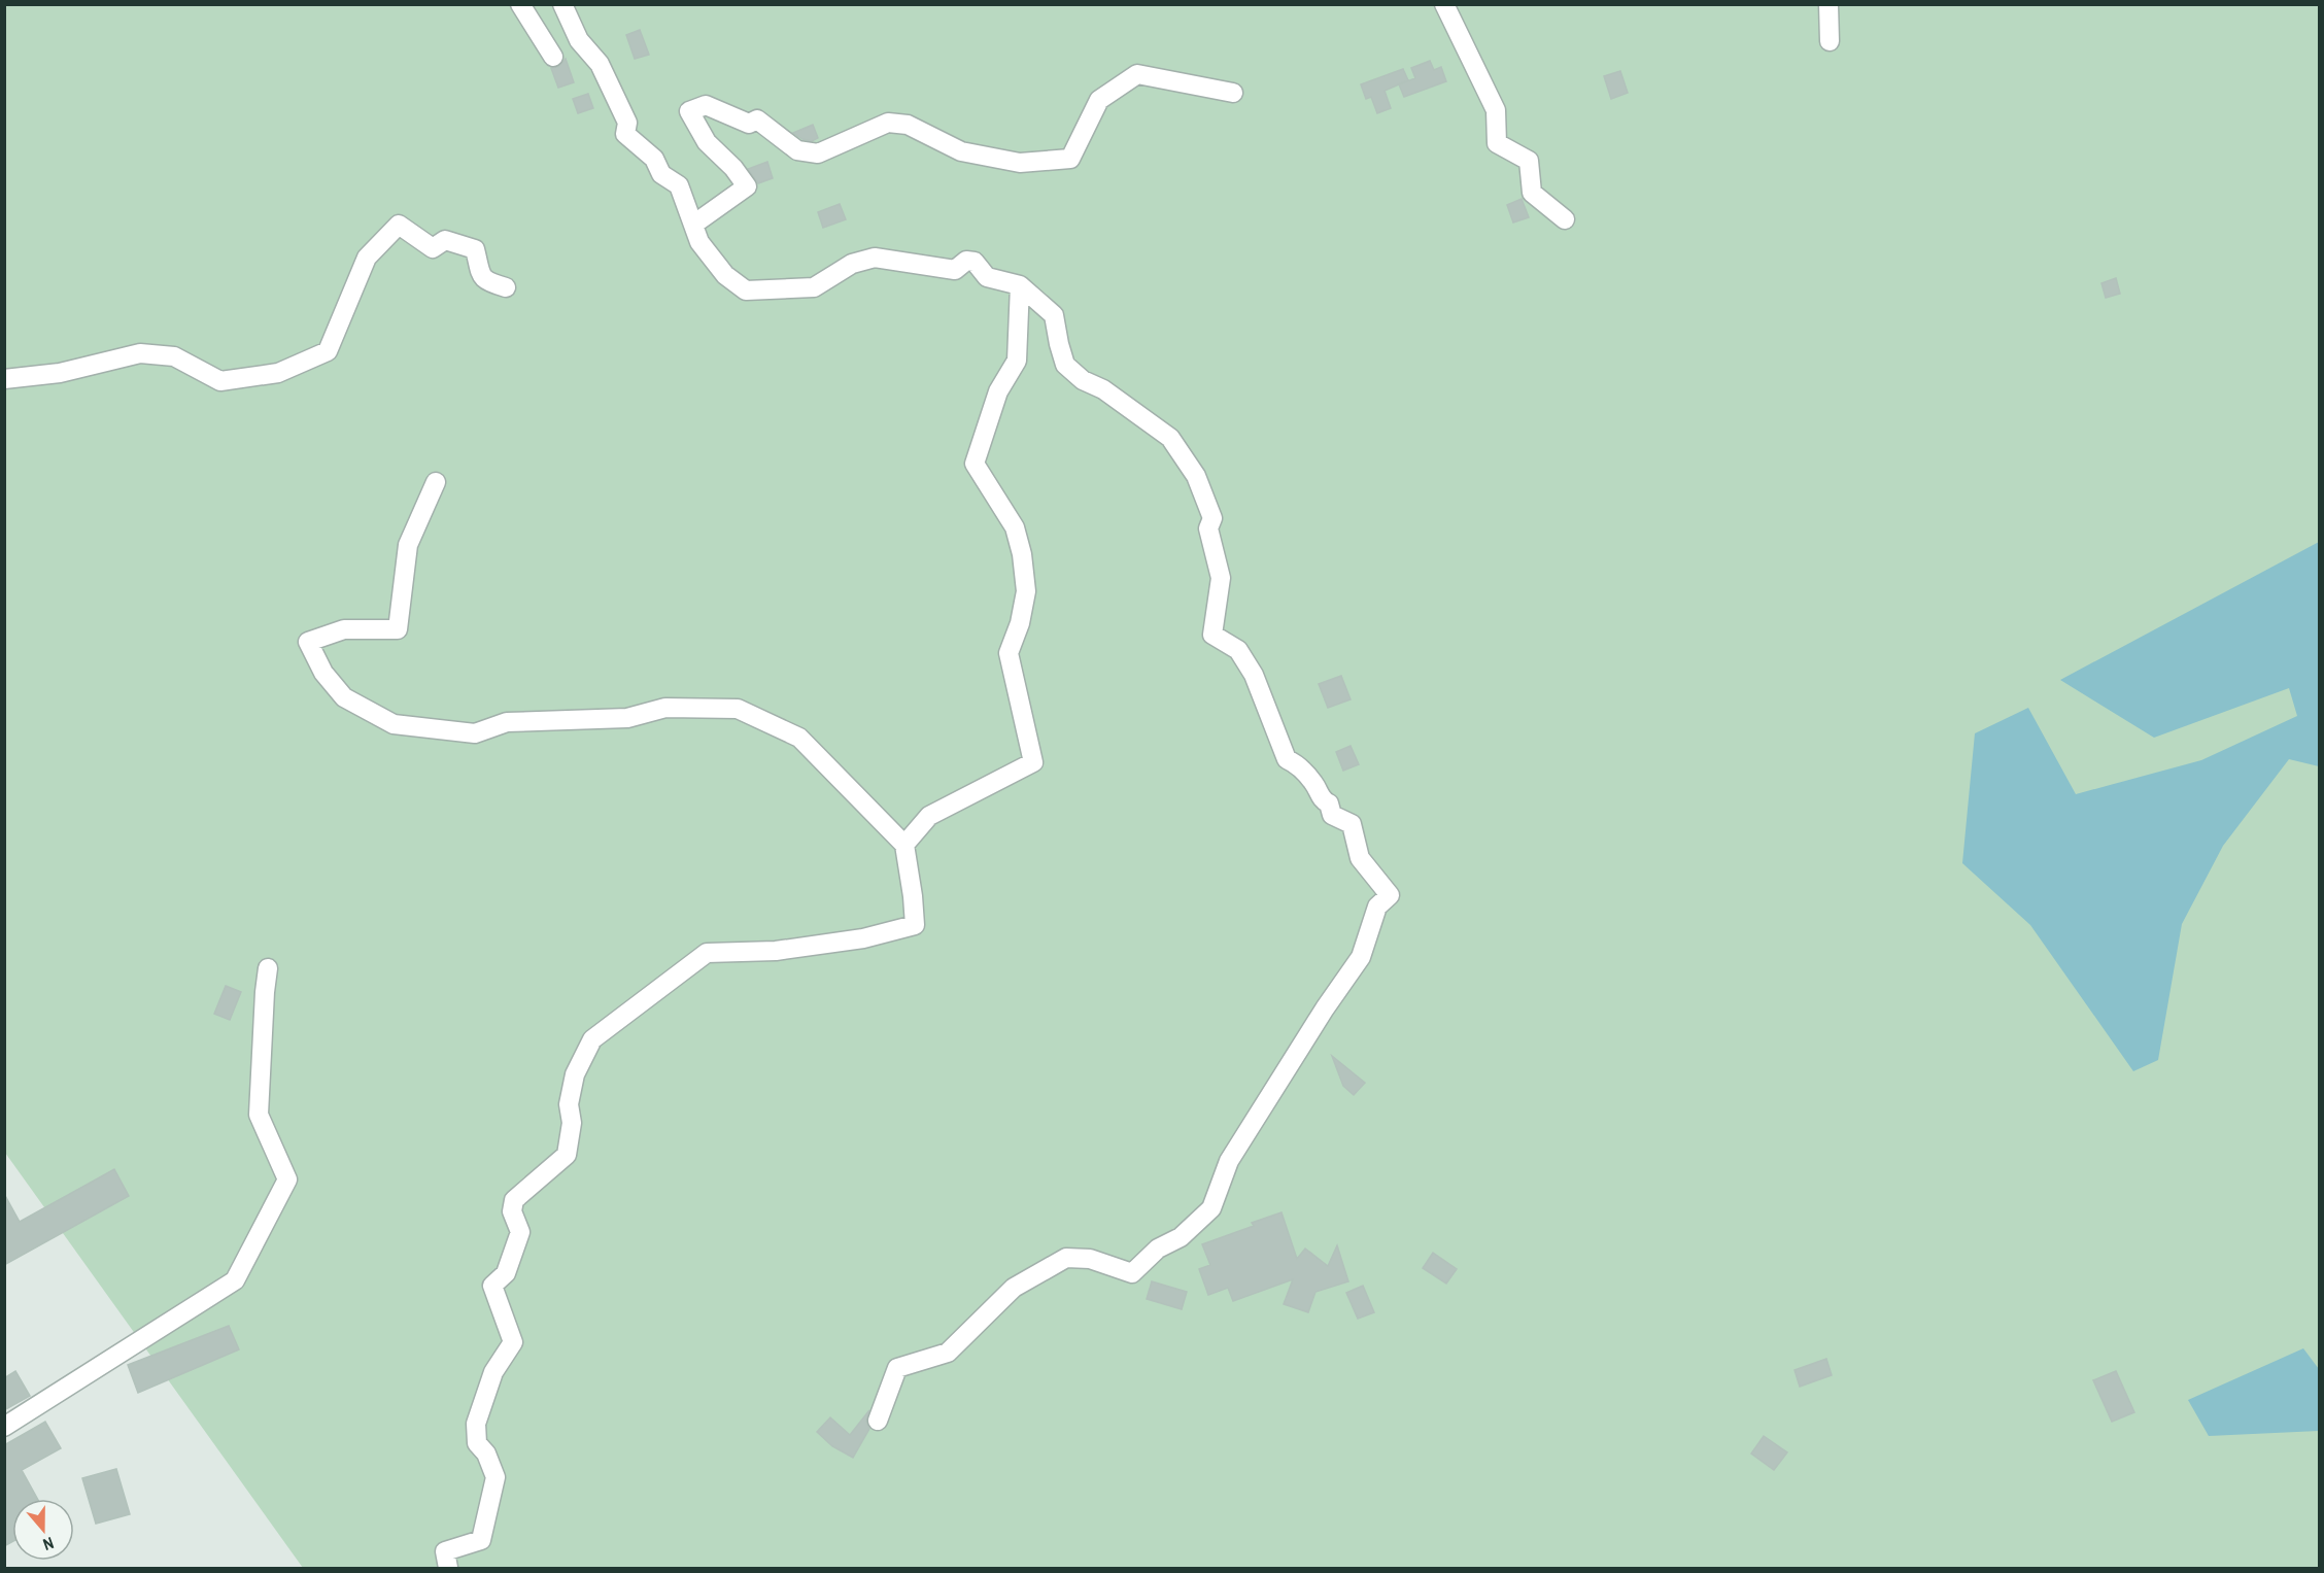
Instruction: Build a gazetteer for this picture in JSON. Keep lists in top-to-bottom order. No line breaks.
{"north":"bottom"}
